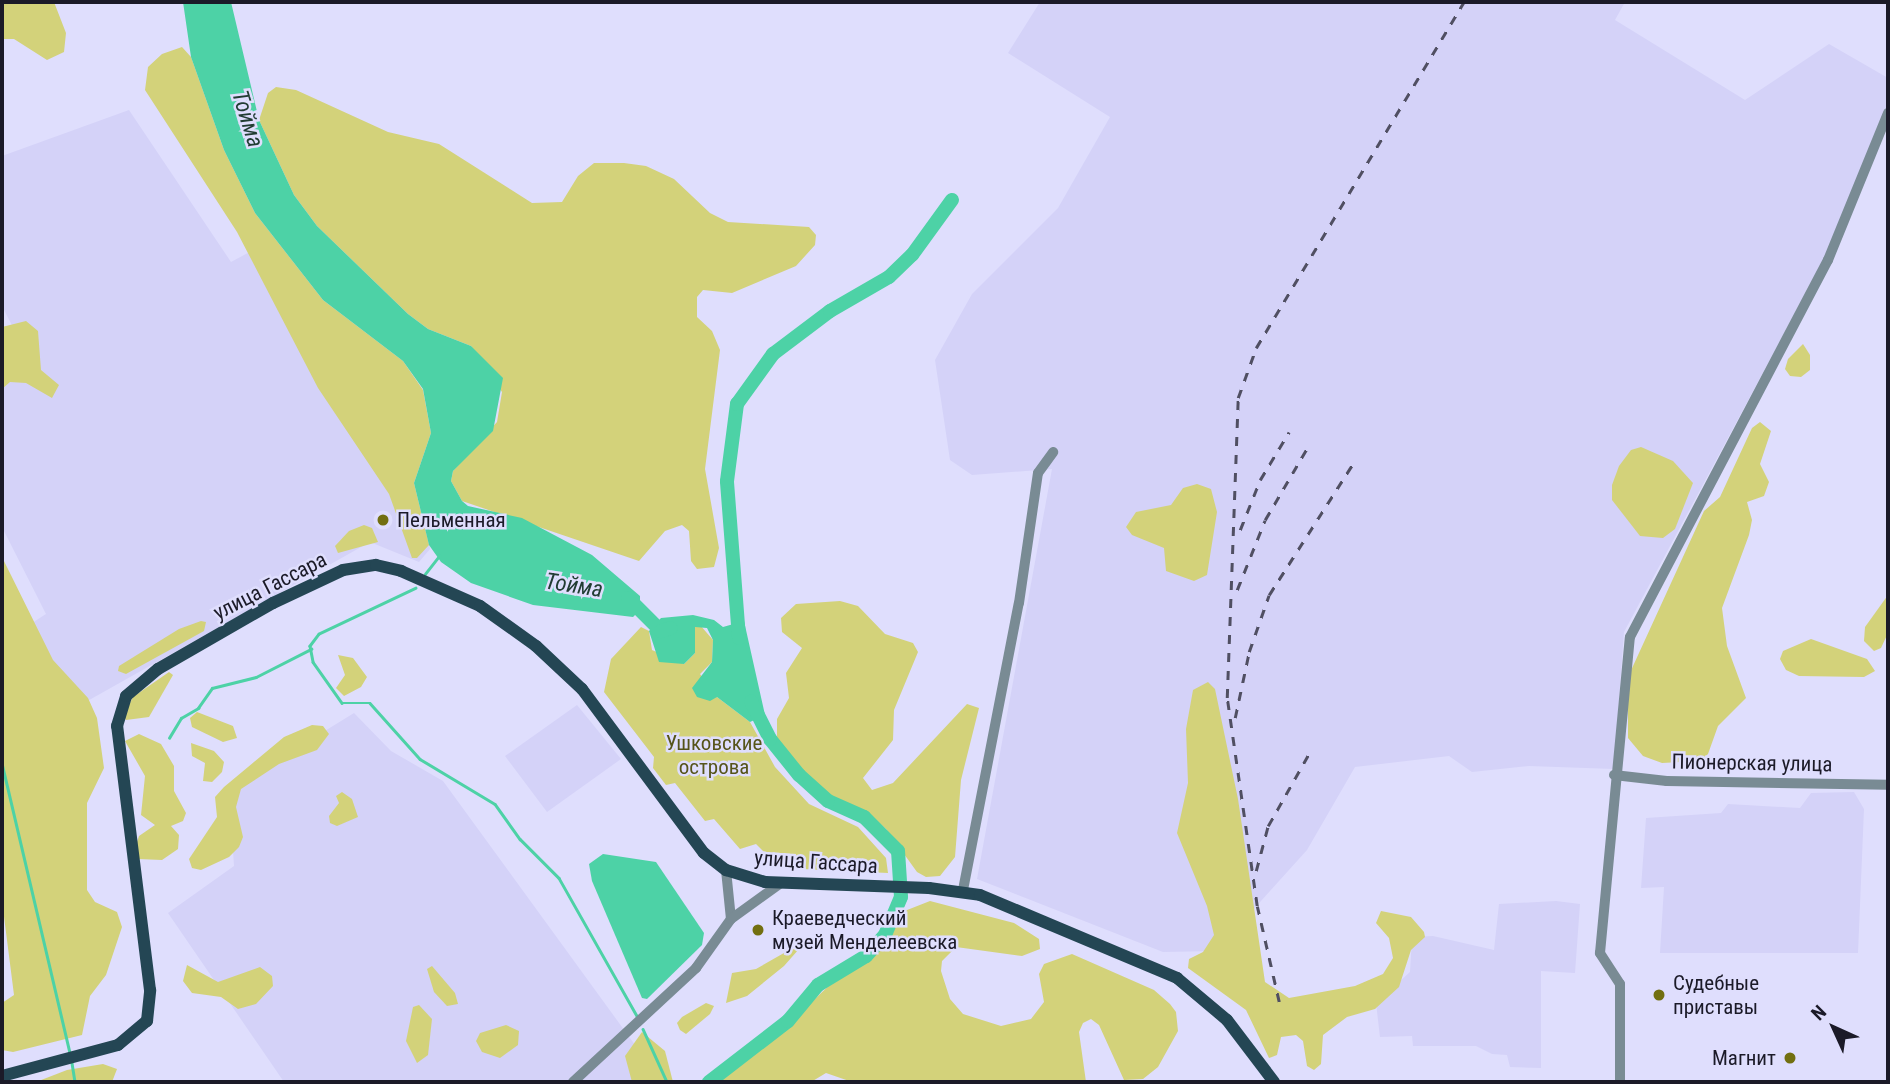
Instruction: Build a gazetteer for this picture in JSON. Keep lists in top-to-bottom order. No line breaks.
{"streets":{"main road":["улица Гассара"],"street":["Пионерская улица"]},"water":["Тойма"],"parks":["Ушковские острова"],"places":["Пельменная","Краеведческий музей Менделеевска","Судебные приставы","Магнит"],"north":"top left"}
